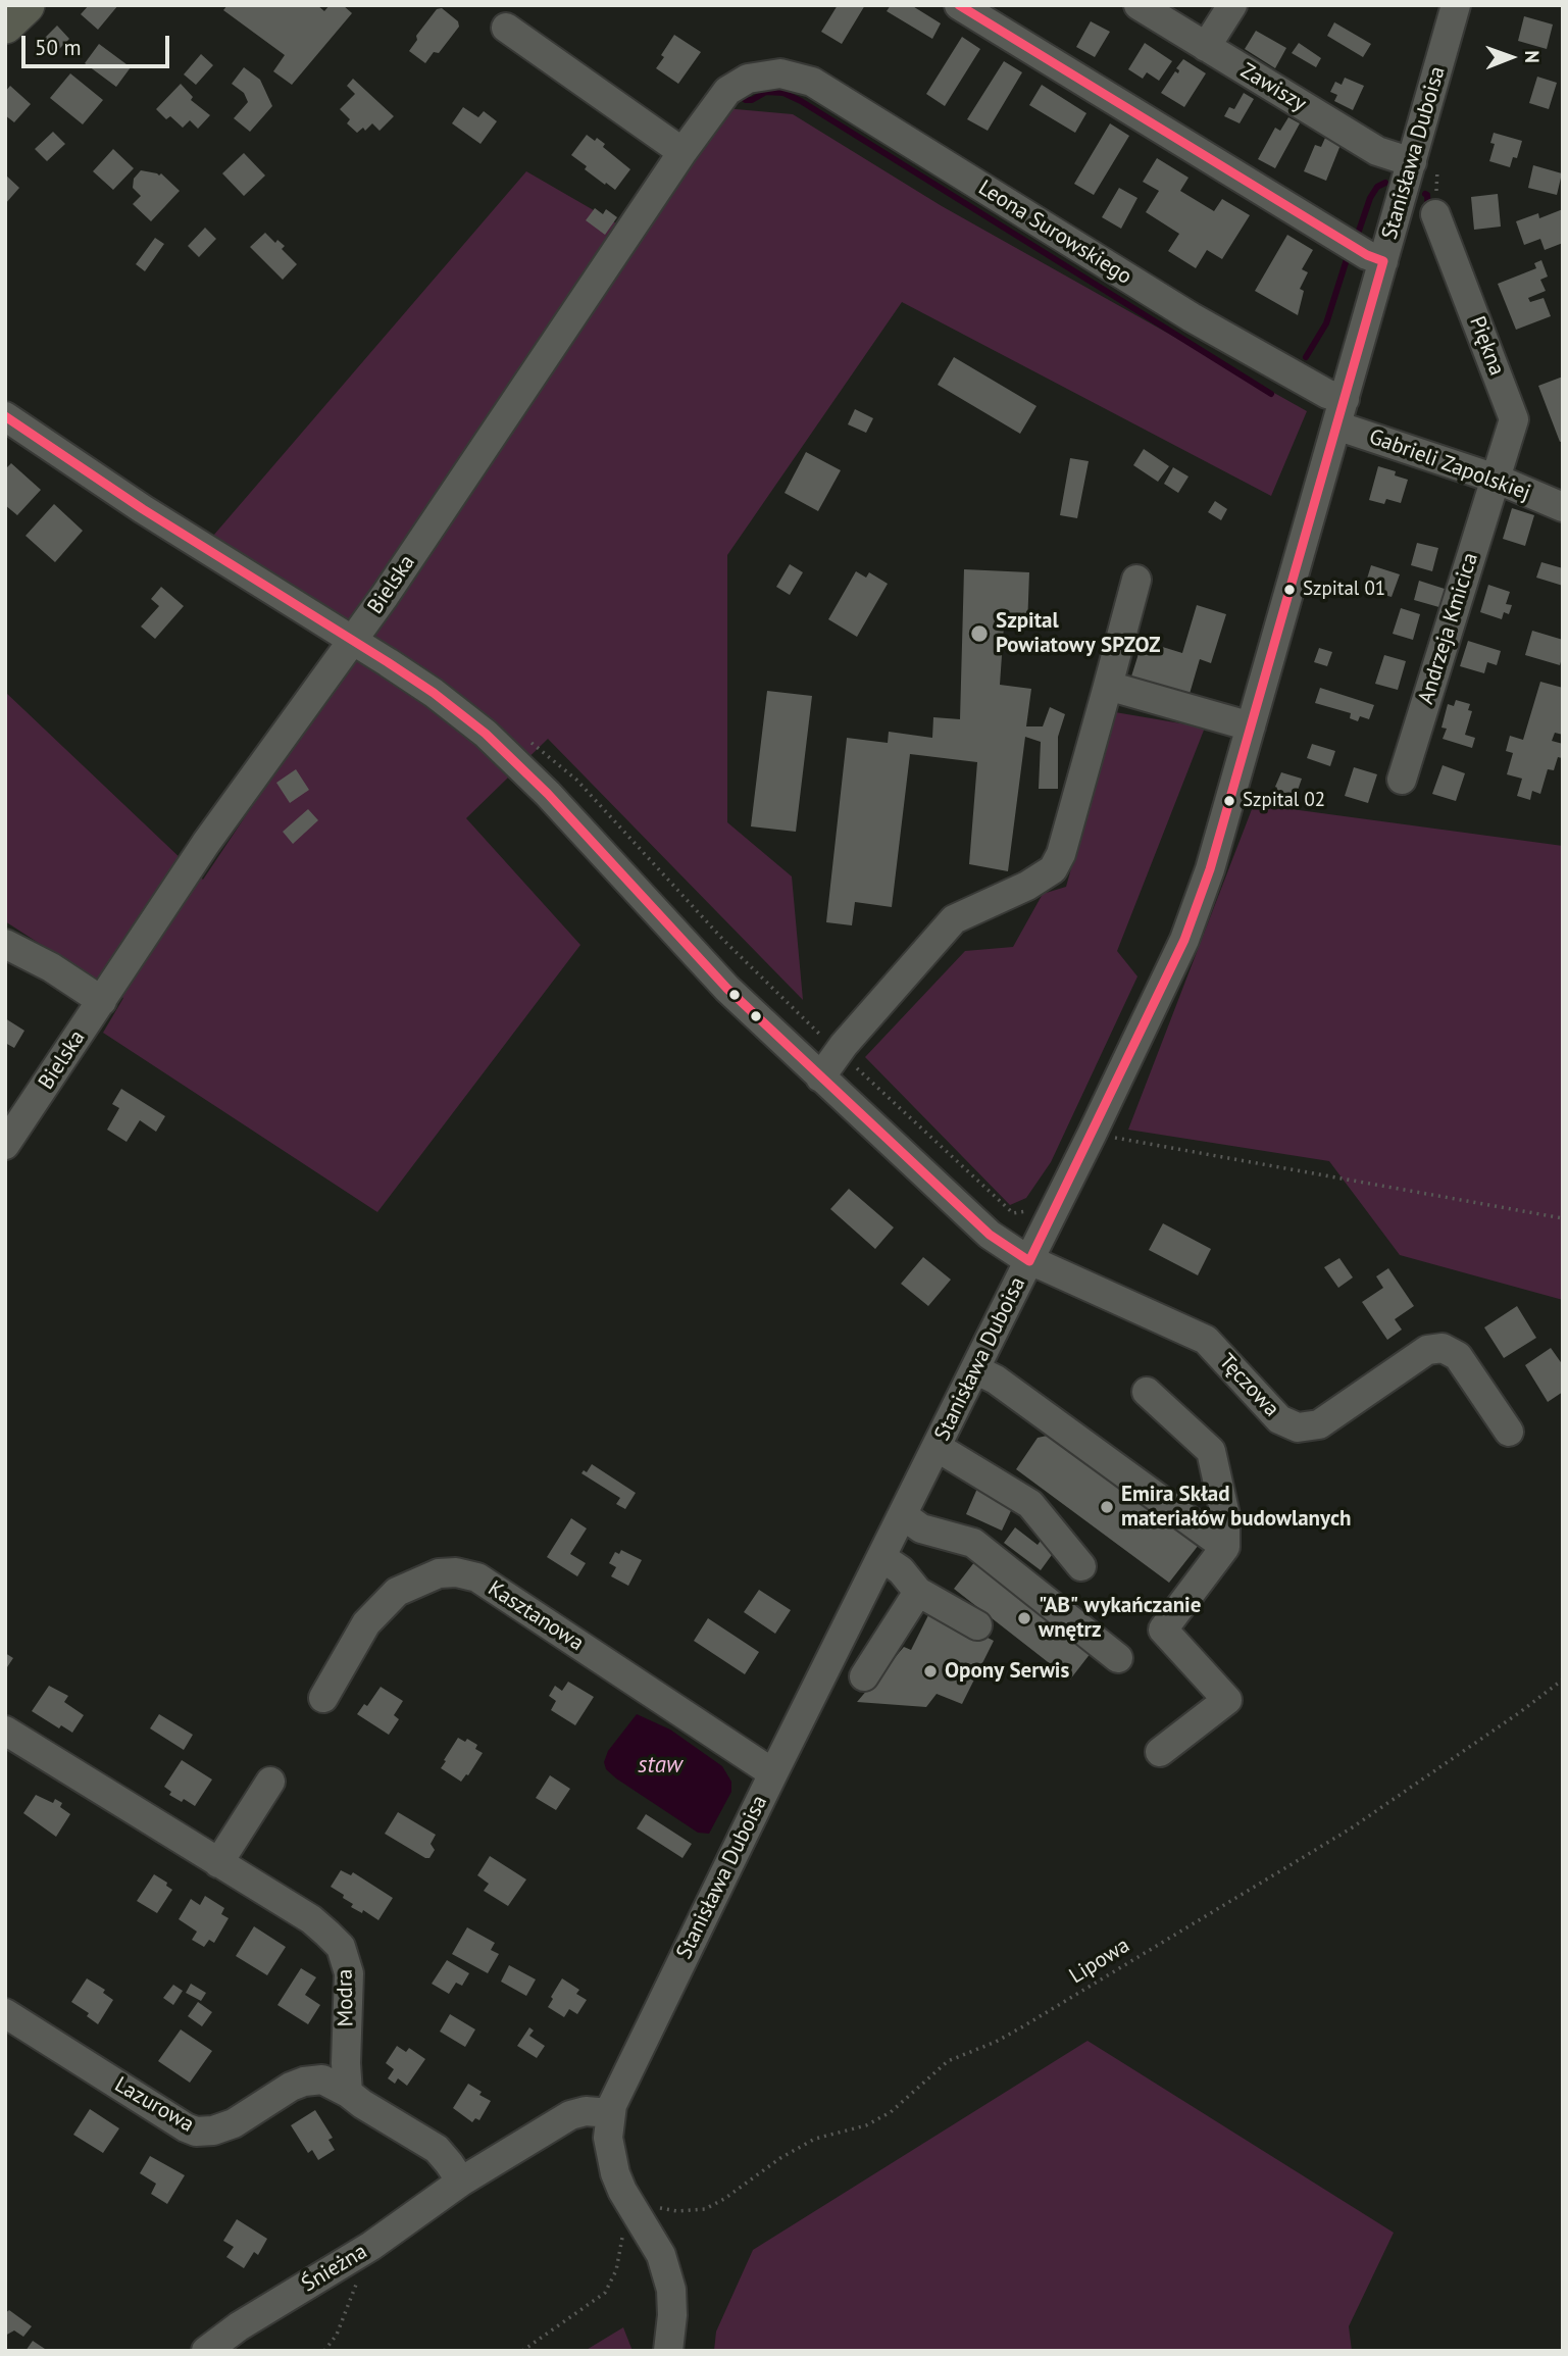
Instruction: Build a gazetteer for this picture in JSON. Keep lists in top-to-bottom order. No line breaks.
{"streets":{"street":["Zawiszy","Stanisława Duboisa","Leona Surowskiego","Piękna","Gabrieli Zapolskiej","Bielska","Andrzeja Kmicica","Tęczowa","Kasztanowa","Modra","Lazurowa","Śnieżna"],"path":["Lipowa"]},"crossings":[["Zawiszy","Stanisława Duboisa"],["Stanisława Duboisa","Leona Surowskiego"],["Stanisława Duboisa","Gabrieli Zapolskiej"],["Stanisława Duboisa","Tęczowa"],["Stanisława Duboisa","Kasztanowa"],["Stanisława Duboisa","Lipowa"],["Leona Surowskiego","Gabrieli Zapolskiej"],["Leona Surowskiego","Bielska"],["Piękna","Gabrieli Zapolskiej"],["Piękna","Andrzeja Kmicica"],["Gabrieli Zapolskiej","Andrzeja Kmicica"],["Bielska","Tęczowa"],["Modra","Lazurowa"]],"water":["staw"],"places":["Szpital 01","Szpital Powiatowy SPZOZ","Szpital 02","Emira Skład materiałów budowlanych","\"AB\" wykańczanie wnętrz","Opony Serwis"],"scale_bar":"50 m","north":"right"}
